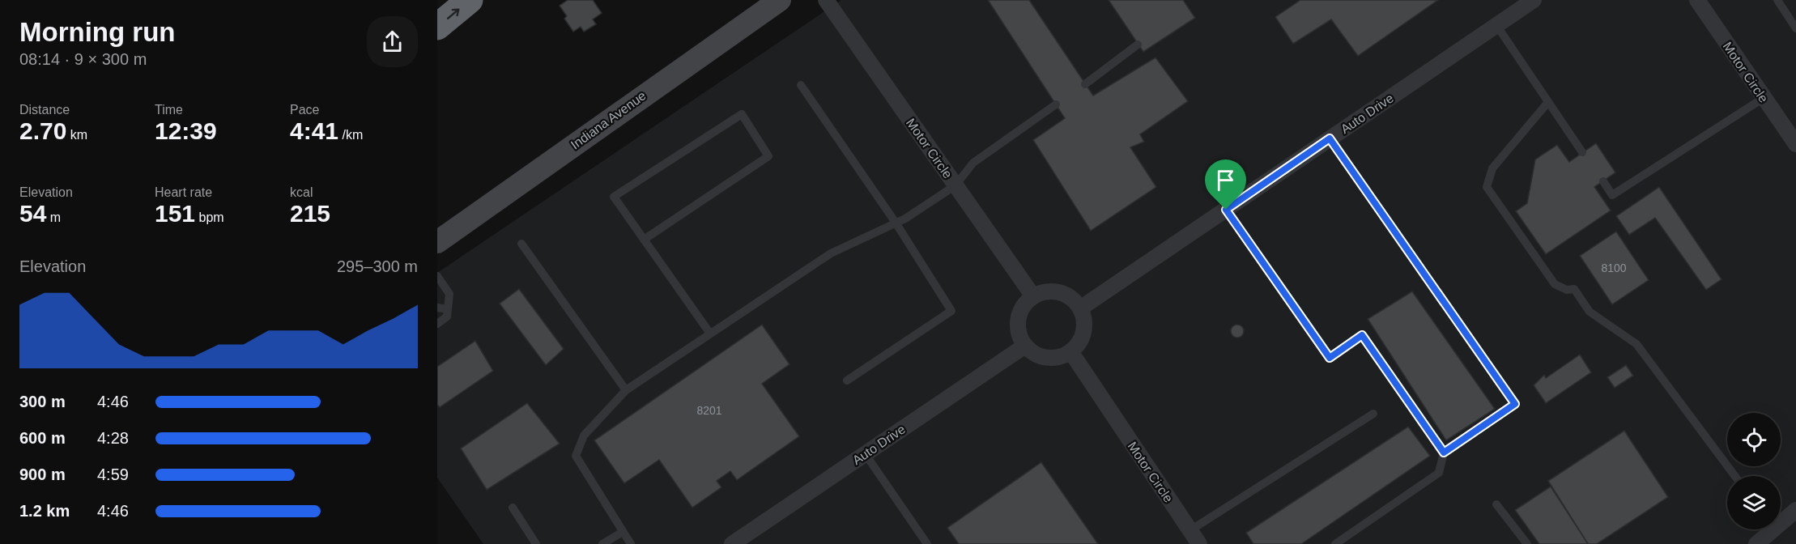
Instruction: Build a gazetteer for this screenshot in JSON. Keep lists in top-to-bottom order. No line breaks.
{"streets":{"main road":["Indiana Avenue"],"street":["Motor Circle","Auto Drive"]},"crossings":[["Motor Circle","Auto Drive"]],"house_numbers":["8100","8201"],"page":{"heading":["Morning run","08:14 · 9 × 300 m"],"stats":[["Distance","2.70 km"],["Time","12:39"],["Pace","4:41 /km"],["Elevation","54 m"],["Heart rate","151 bpm"],["kcal","215"]],"chart":["Elevation","295–300 m"],"list":[{"name":"300 m","note":"4:46"},{"name":"600 m","note":"4:28"},{"name":"900 m","note":"4:59"},{"name":"1.2 km","note":"4:46"}]}}
